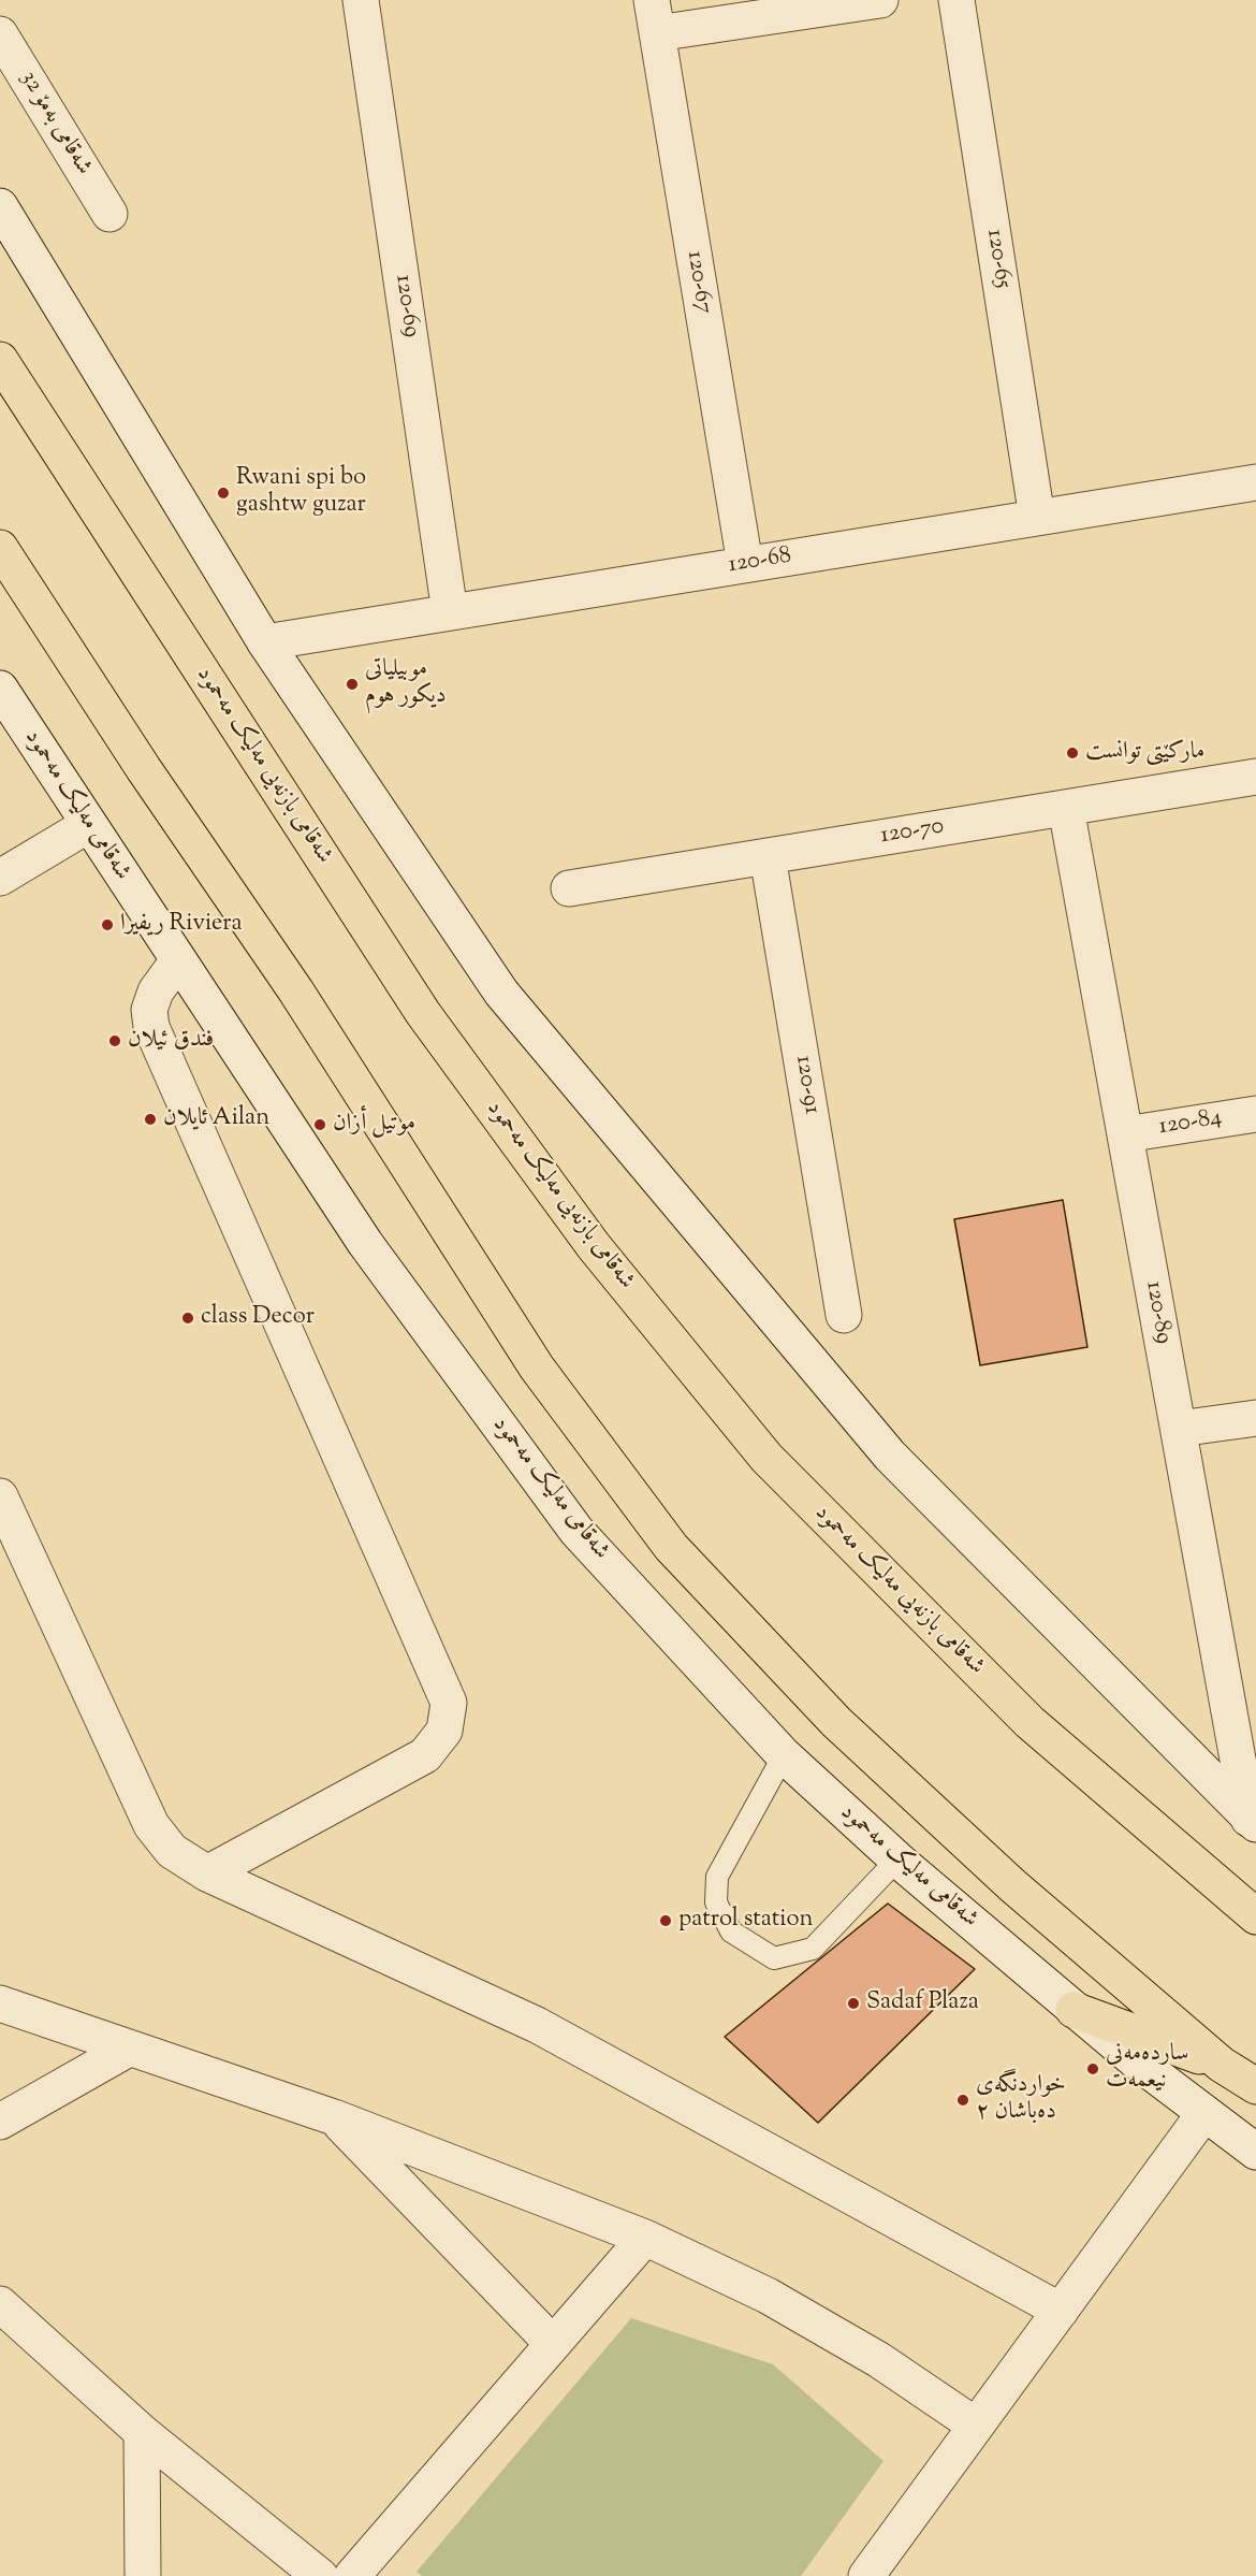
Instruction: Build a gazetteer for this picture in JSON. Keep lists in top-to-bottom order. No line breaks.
{"streets":{"highway":["شەقامی بازنەیی مەلیک مەحمود"],"street":["شەقامی بەمۆ 32","120-65","120-67","120-69","120-68","شەقامی مەلیک مەحمود","120-70","120-91","120-84","120-89"]},"crossings":[["120-65","120-68"],["120-67","120-68"],["120-69","120-68"],["120-70","120-91"],["120-70","120-89"],["120-84","120-89"]],"places":["Rwani spi bo gashtw guzar","موبیلیاتی دیکور هوم","مارکێتی توانست","ریفیرا Riviera","فندق ئيلان","ئایلان Ailan","موتيل أزان","class Decor","patrol station","Sadaf Plaza","ساردەمەنی نیعمەت","خواردنگەی دەباشان ٢"]}
